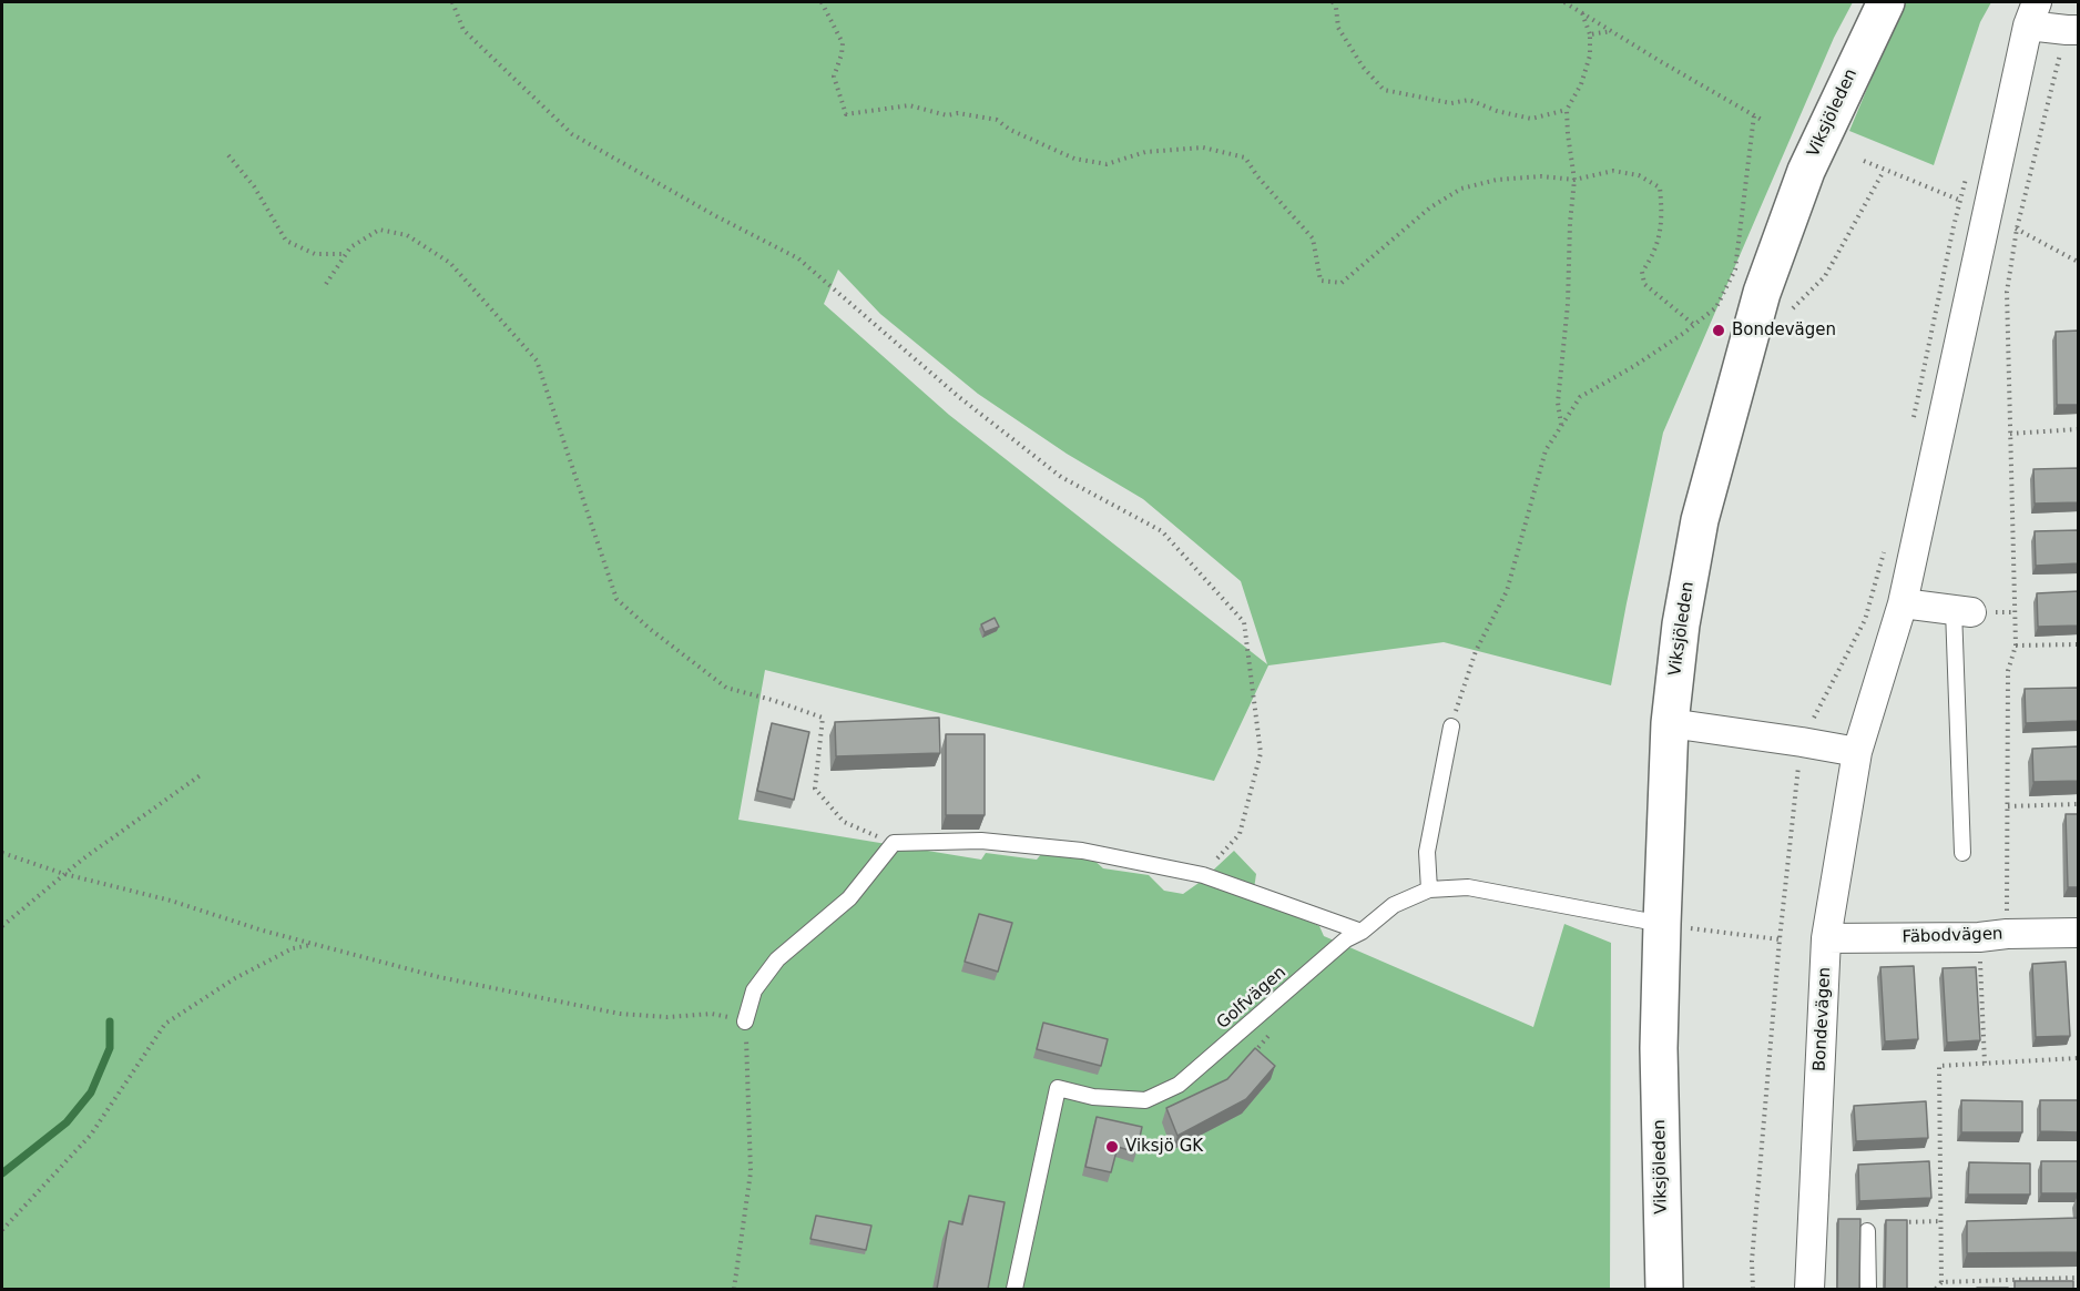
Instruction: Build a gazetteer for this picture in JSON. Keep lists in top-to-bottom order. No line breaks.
{"streets":{"main road":["Viksjöleden"],"street":["Fäbodvägen","Bondevägen"],"lane":["Golfvägen"]},"crossings":[["Viksjöleden","Golfvägen"],["Fäbodvägen","Bondevägen"]],"places":["Bondevägen","Viksjö GK"]}
